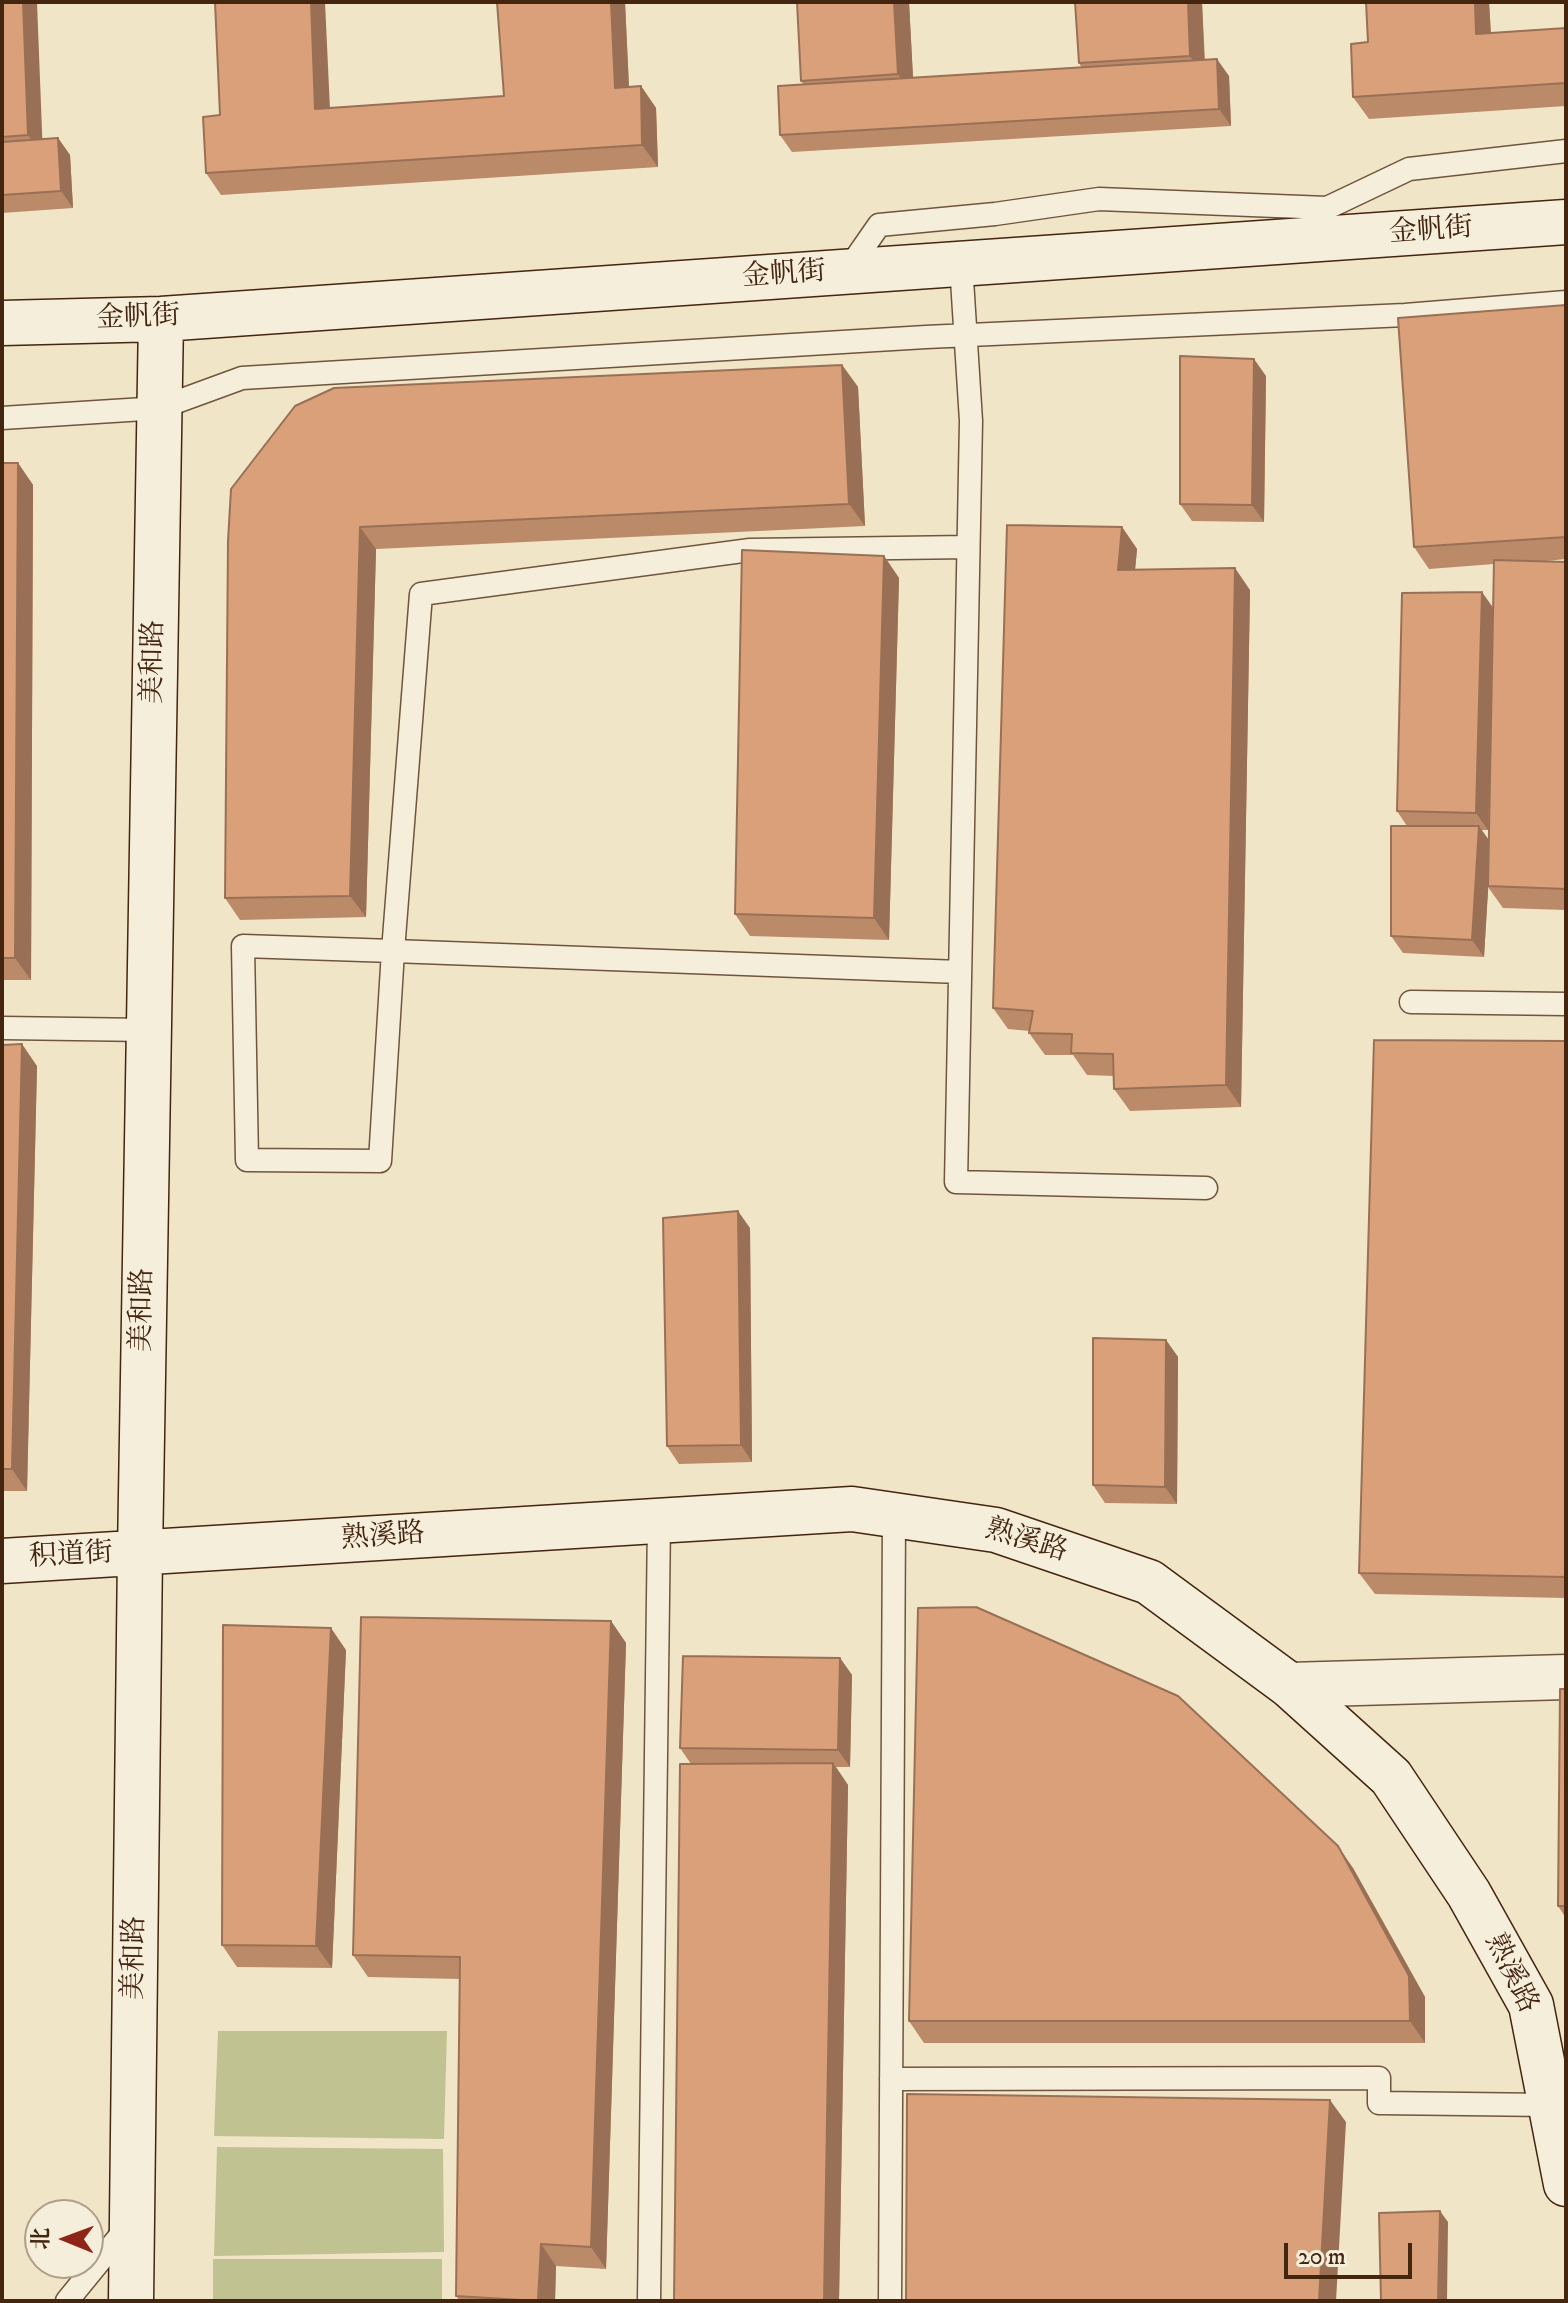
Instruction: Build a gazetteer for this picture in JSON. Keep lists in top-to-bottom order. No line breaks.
{"streets":{"street":["金帆街","美和路","熟溪路","积道街"]},"crossings":[["金帆街","美和路"],["美和路","熟溪路"],["美和路","积道街"],["熟溪路","积道街"]],"scale_bar":"20 m","north":"left"}
